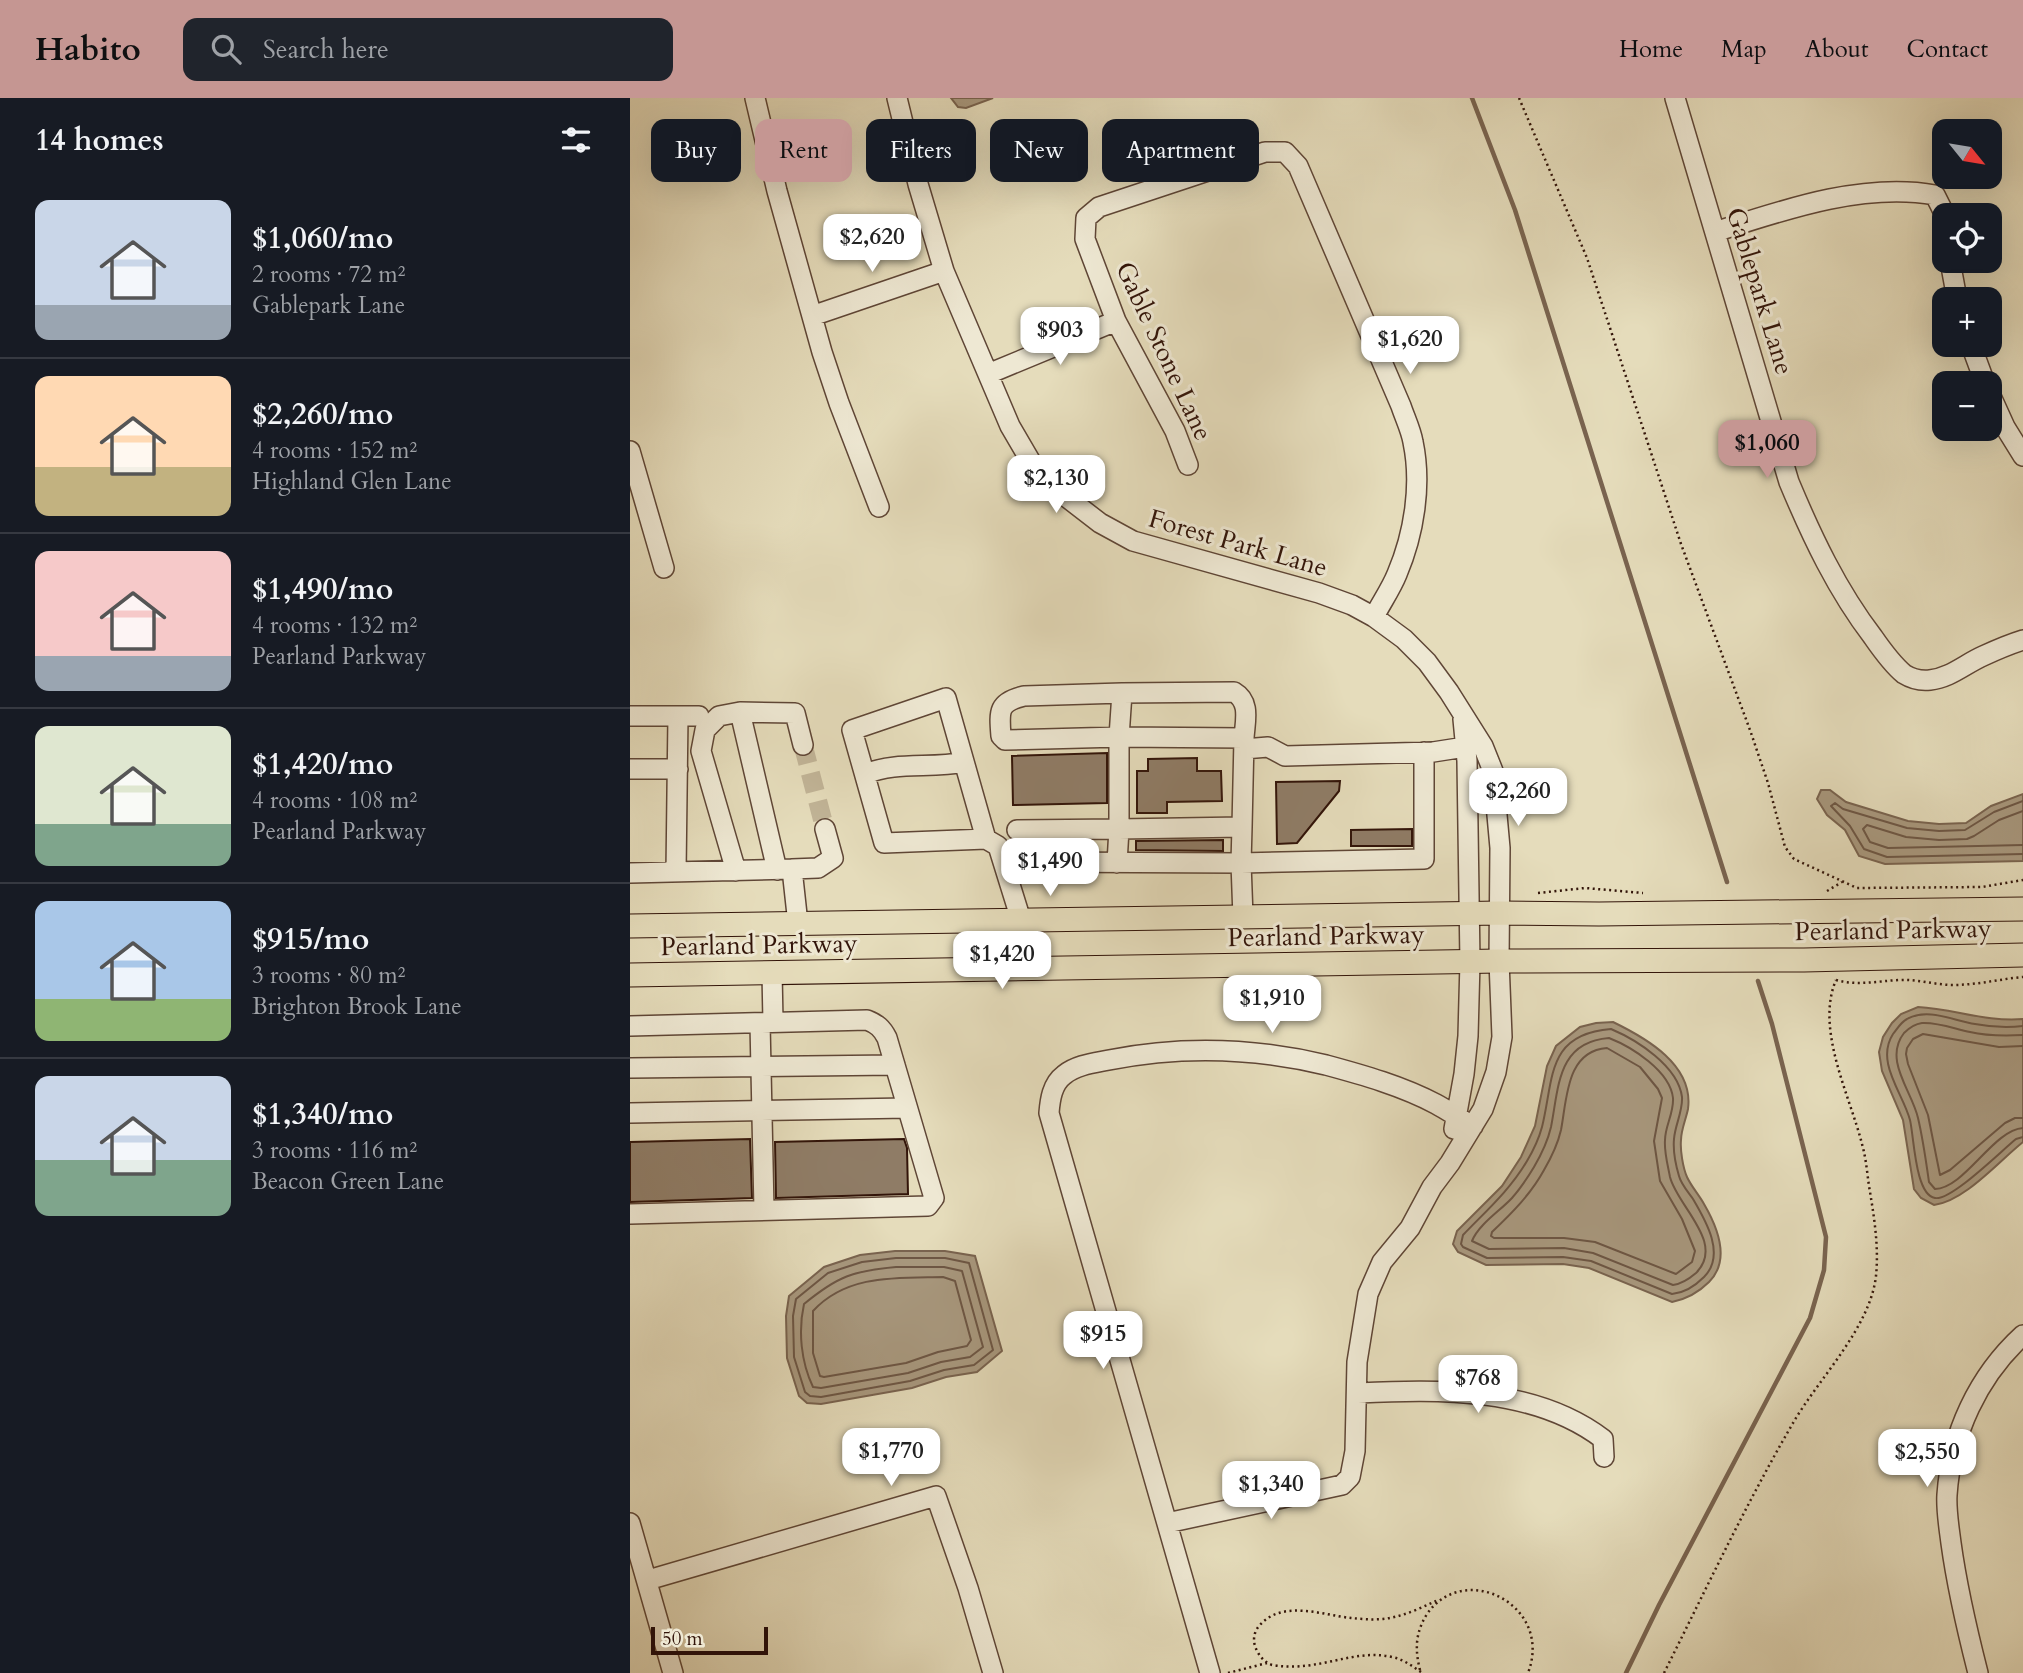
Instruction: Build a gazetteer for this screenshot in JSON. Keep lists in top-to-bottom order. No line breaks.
{"streets":{"main road":["Pearland Parkway"],"street":["Gablepark Lane","Gable Stone Lane","Forest Park Lane"]},"crossings":[["Gable Stone Lane","Forest Park Lane"],["Forest Park Lane","Pearland Parkway"]],"scale_bar":"50 m","north":"bottom right","page":{"header":"Habito","search":"Search here","nav":["Home","Map","About","Contact"],"heading":"14 homes","map_buttons":["+","−"],"chip":["Buy","Rent","Filters","New","Apartment"],"list":[{"name":"$1,060/mo","note":"2 rooms · 72 m² · Gablepark Lane"},{"name":"$2,260/mo","note":"4 rooms · 152 m² · Highland Glen Lane"},{"name":"$1,490/mo","note":"4 rooms · 132 m² · Pearland Parkway"},{"name":"$1,420/mo","note":"4 rooms · 108 m² · Pearland Parkway"},{"name":"$915/mo","note":"3 rooms · 80 m² · Brighton Brook Lane"},{"name":"$1,340/mo","note":"3 rooms · 116 m² · Beacon Green Lane"}],"price":["$2,620","$903","$1,620","$1,060","$2,130","$2,260","$1,490","$1,420","$1,910","$915","$768","$1,770","$2,550","$1,340"],"scale":"50 m"}}
